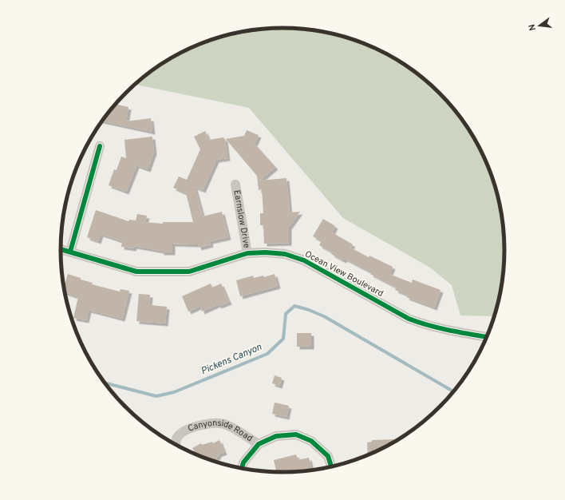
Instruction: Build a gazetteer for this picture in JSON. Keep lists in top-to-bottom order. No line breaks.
{"streets":{"street":["Earnslow Drive","Ocean View Boulevard","Canyonside Road"]},"crossings":[["Earnslow Drive","Ocean View Boulevard"]],"water":["Pickens Canyon"],"north":"left"}
